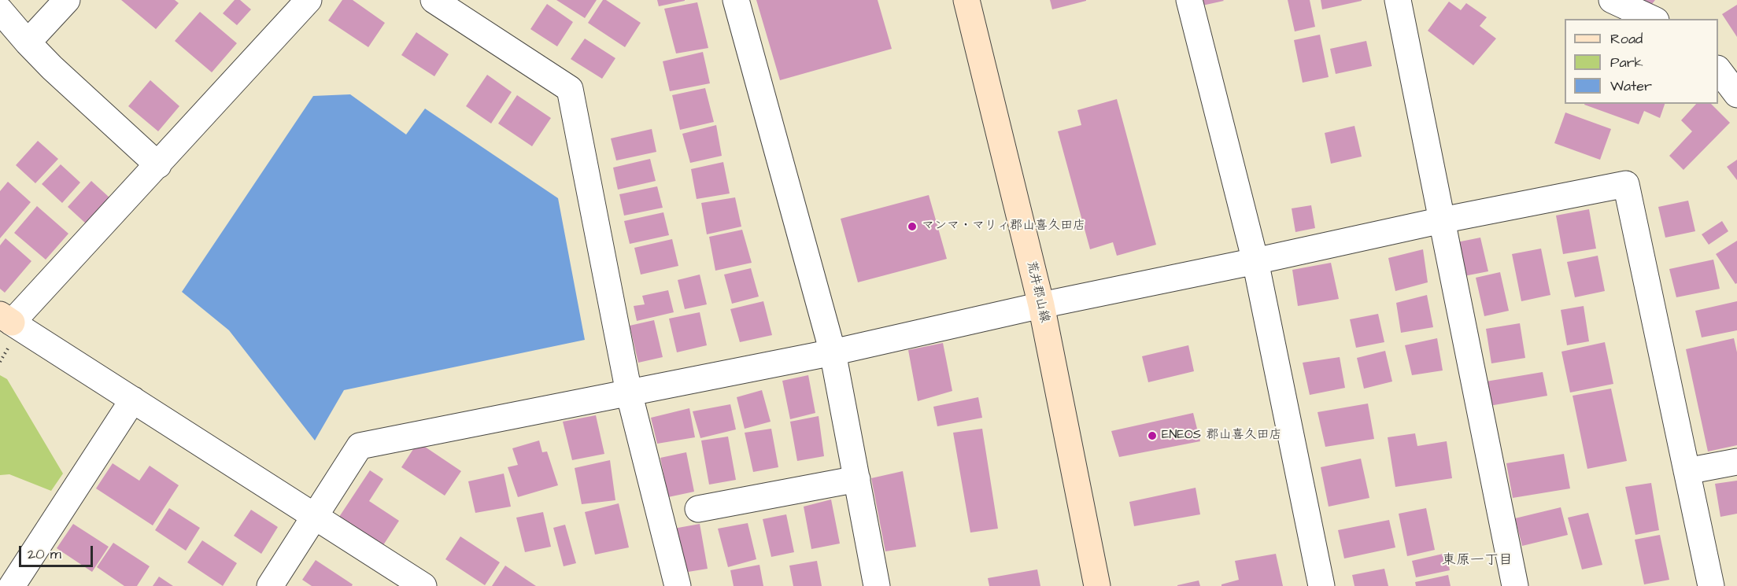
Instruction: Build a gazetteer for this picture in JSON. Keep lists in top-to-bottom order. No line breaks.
{"streets":{"main road":["荒井郡山線"]},"districts":["東原一丁目"],"places":["マンマ・マリィ郡山喜久田店","ENEOS 郡山喜久田店"],"legend":["Road","Park","Water"],"scale_bar":"20 m"}
